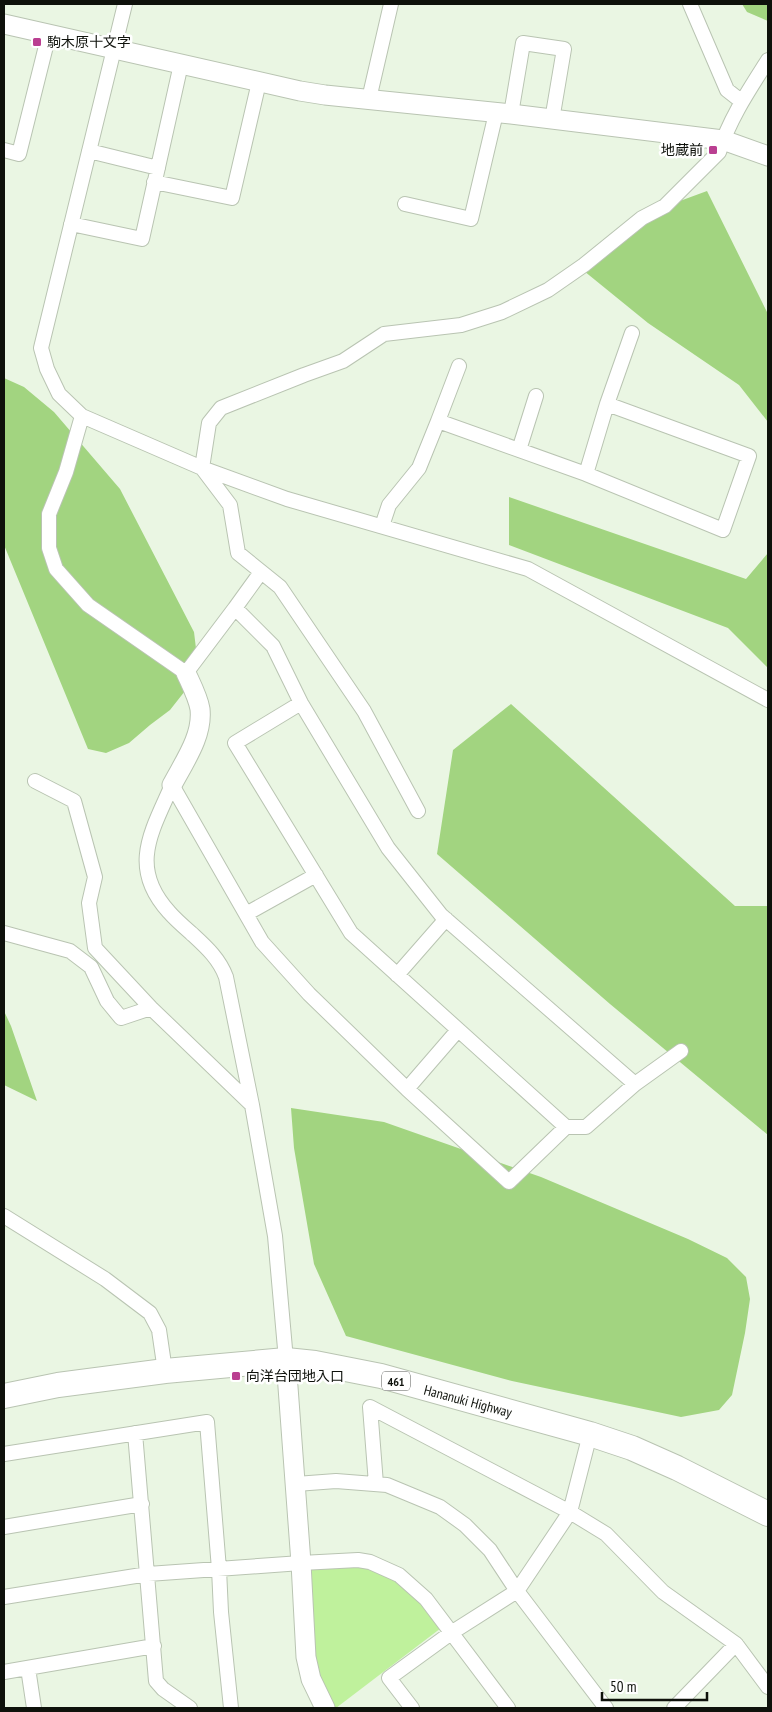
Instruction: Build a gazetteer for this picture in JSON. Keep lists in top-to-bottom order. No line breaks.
{"streets":{"highway":["461","Hananuki Highway"]},"places":{"transit":["駒木原十文字","地蔵前","向洋台団地入口"]},"scale_bar":"50 m"}
